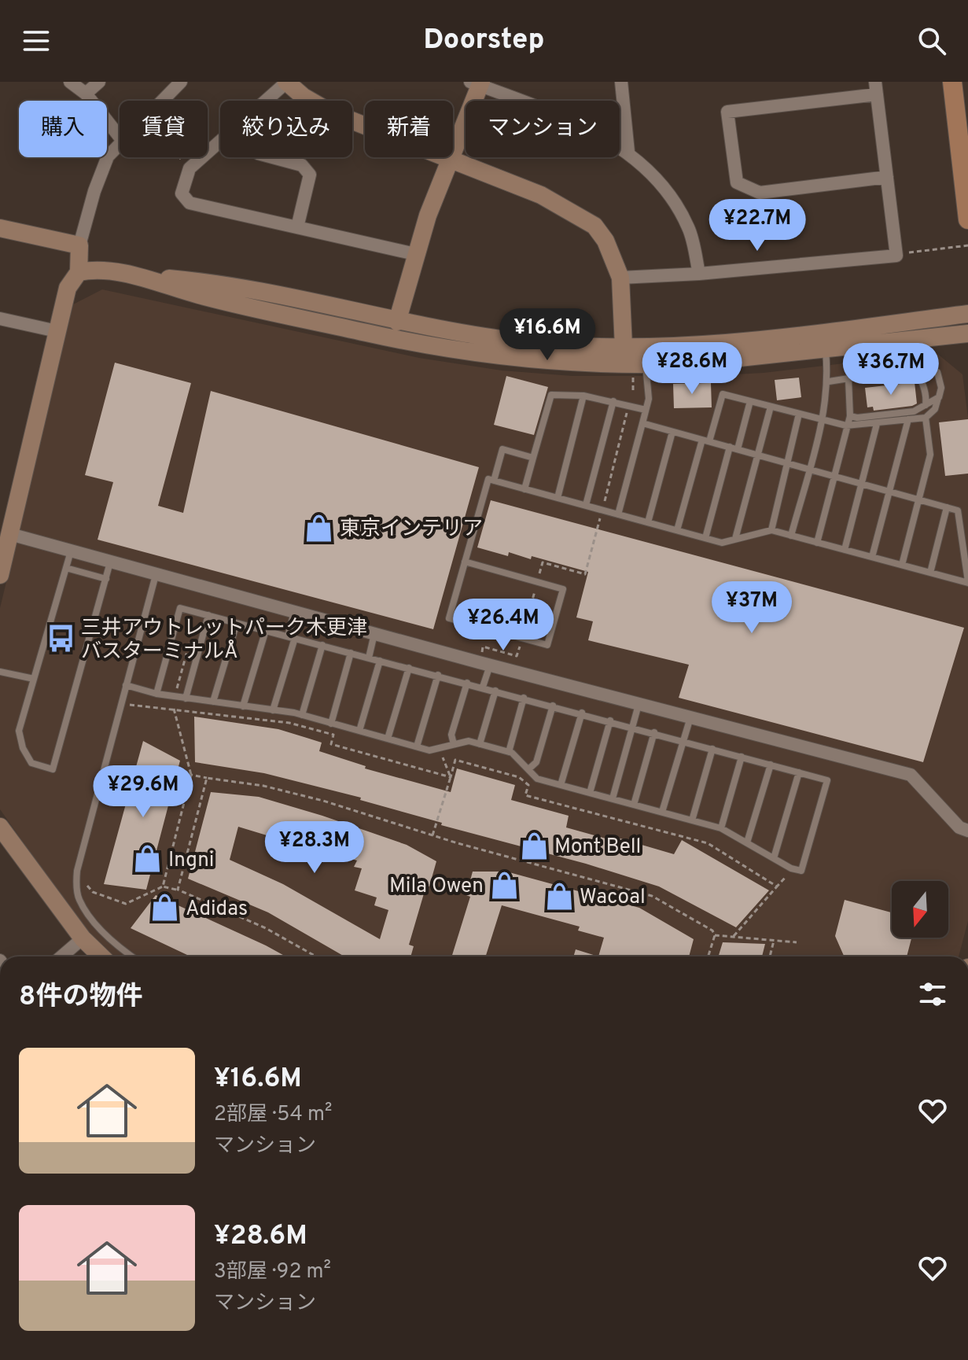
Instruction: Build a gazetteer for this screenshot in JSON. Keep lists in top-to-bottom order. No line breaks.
{"places":{"shop":["東京インテリア","Mont Bell","Ingni","Mila Owen","Wacoal","Adidas"],"bus stop":["三井アウトレットパーク木更津 バスターミナルÅ"]},"north":"bottom","page":{"header":"Doorstep","chip":["購入","賃貸","絞り込み","新着","マンション"],"price":["¥22.7M","¥16.6M","¥28.6M","¥36.7M","¥37M","¥26.4M","¥29.6M","¥28.3M"],"heading":"8件の物件","list":[{"name":"¥16.6M","note":"2部屋 · 54 m² · マンション"},{"name":"¥28.6M","note":"3部屋 · 92 m² · マンション"}]}}
